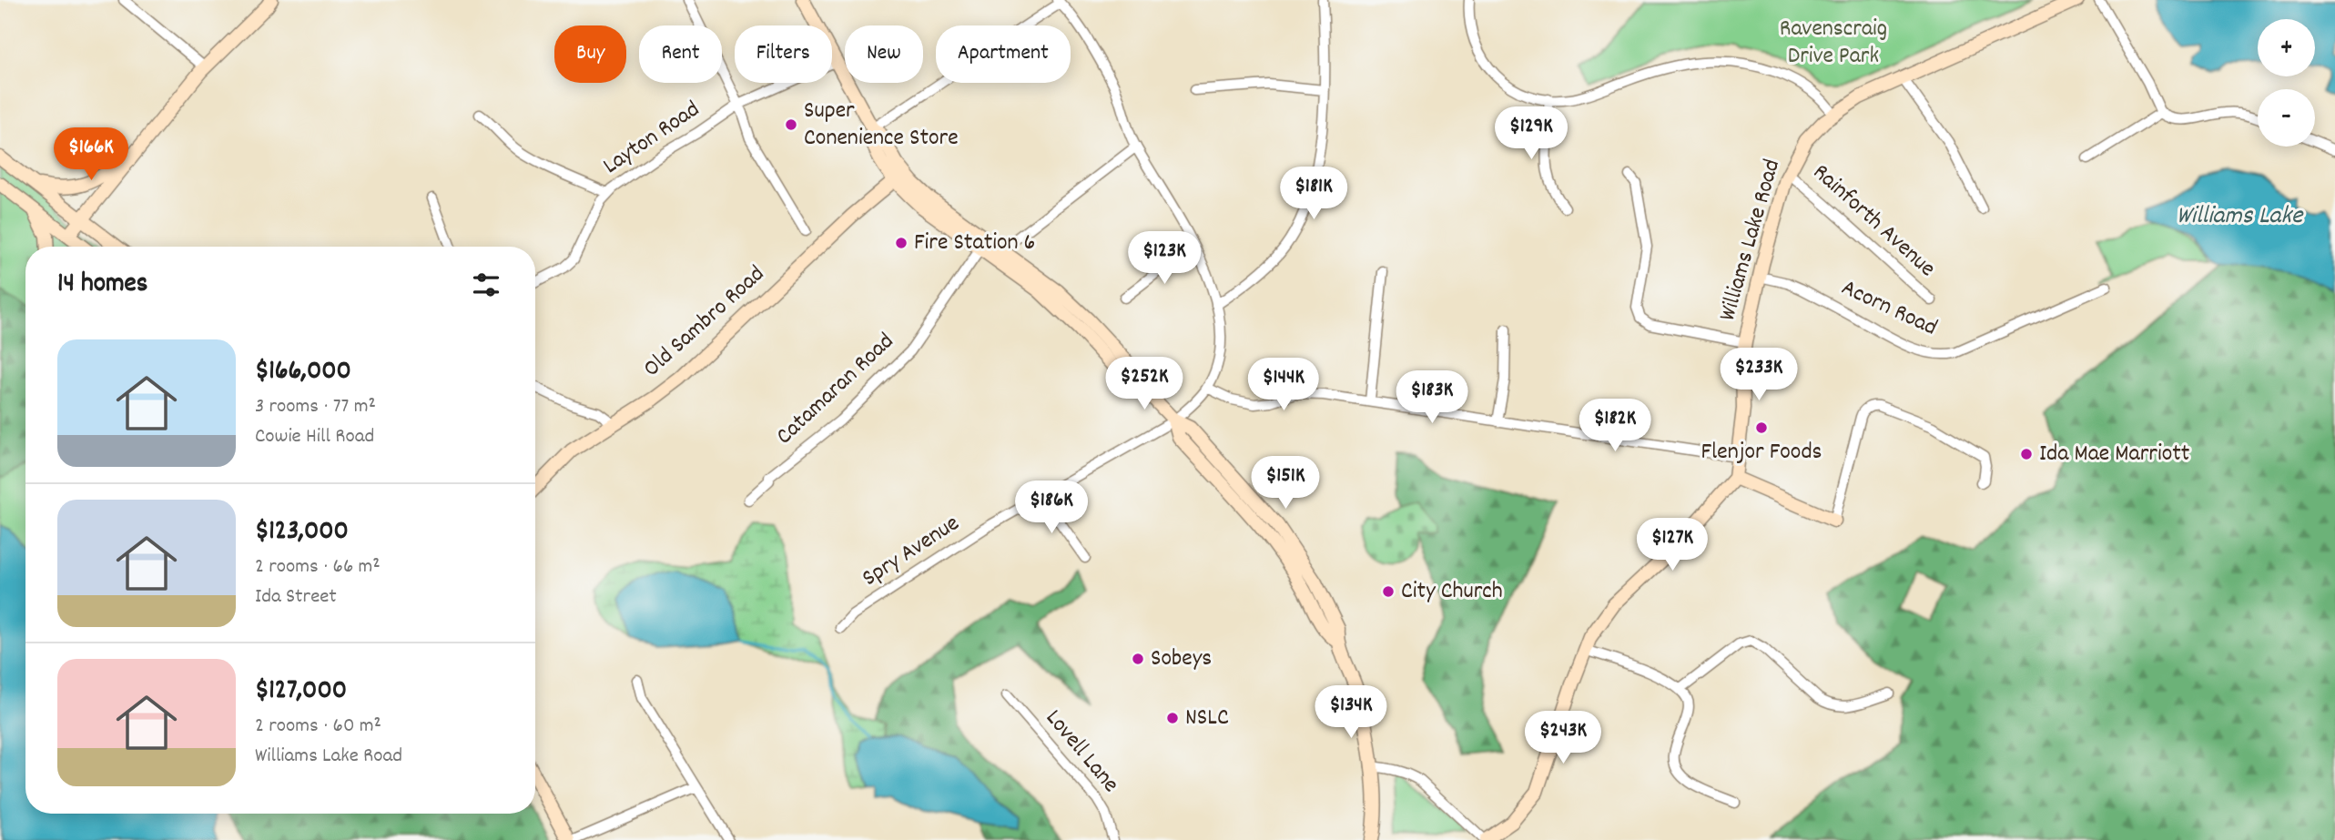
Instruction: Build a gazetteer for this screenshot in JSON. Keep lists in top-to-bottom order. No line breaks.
{"streets":{"main road":["Williams Lake Road","Old Sambro Road"],"street":["Layton Road","Rainforth Avenue","Acorn Road","Catamaran Road","Spry Avenue","Lovell Lane"]},"crossings":[["Rainforth Avenue","Williams Lake Road"],["Williams Lake Road","Acorn Road"]],"water":["Williams Lake"],"parks":["Ravenscraig Drive Park"],"places":["Super Conenience Store","Fire Station 6","Flenjor Foods","Ida Mae Marriott","City Church","Sobeys","NSLC"],"page":{"map_buttons":["+","−"],"chip":["Buy","Rent","Filters","New","Apartment"],"price":["$129K","$166K","$181K","$123K","$233K","$252K","$144K","$183K","$182K","$151K","$186K","$127K","$134K","$243K"],"heading":"14 homes","list":[{"name":"$166,000","note":"3 rooms · 77 m² · Cowie Hill Road"},{"name":"$123,000","note":"2 rooms · 66 m² · Ida Street"},{"name":"$127,000","note":"2 rooms · 60 m² · Williams Lake Road"}]}}
